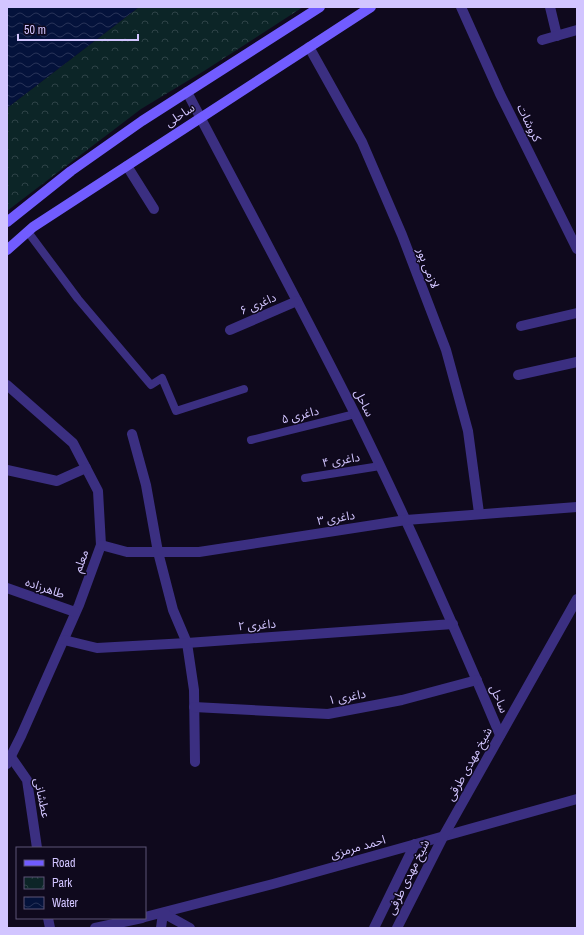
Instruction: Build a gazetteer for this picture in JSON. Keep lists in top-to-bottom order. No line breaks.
{"streets":{"main road":["ساحلی"],"street":["کروشات","لازمی پور","داغری ۶","ساحل","داغری ۳","معلم","طاهرزاده","داغری ۲","داغری ۱","شیخ مهدی طرقی","عطشانی","احمد مرمزی","شیخ مهدی طرفی"],"lane":["داغری ۵","داغری ۴"]},"crossings":[["ساحلی","لازمی پور"],["ساحلی","ساحل"],["لازمی پور","داغری ۳"],["داغری ۶","ساحل"],["ساحل","داغری ۵"],["ساحل","داغری ۴"],["ساحل","داغری ۳"],["ساحل","داغری ۲"],["ساحل","داغری ۱"],["ساحل","شیخ مهدی طرقی"],["داغری ۳","معلم"],["معلم","طاهرزاده"],["معلم","داغری ۲"],["معلم","عطشانی"],["شیخ مهدی طرقی","احمد مرمزی"],["شیخ مهدی طرقی","شیخ مهدی طرفی"],["احمد مرمزی","شیخ مهدی طرفی"]],"legend":["Road","Park","Water"],"scale_bar":"50 m"}
